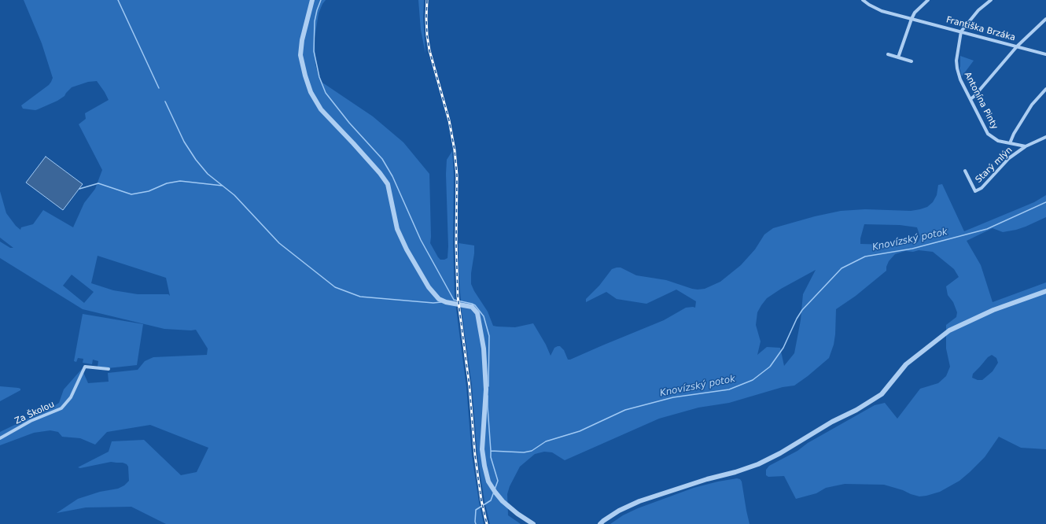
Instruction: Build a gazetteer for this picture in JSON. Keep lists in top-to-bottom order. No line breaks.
{"streets":{"street":["Františka Brzáka","Antonína Pinty","Starý mlýn","Za Školou"]},"crossings":[["Františka Brzáka","Antonína Pinty"],["Antonína Pinty","Starý mlýn"]],"water":["Knovízský potok"]}
